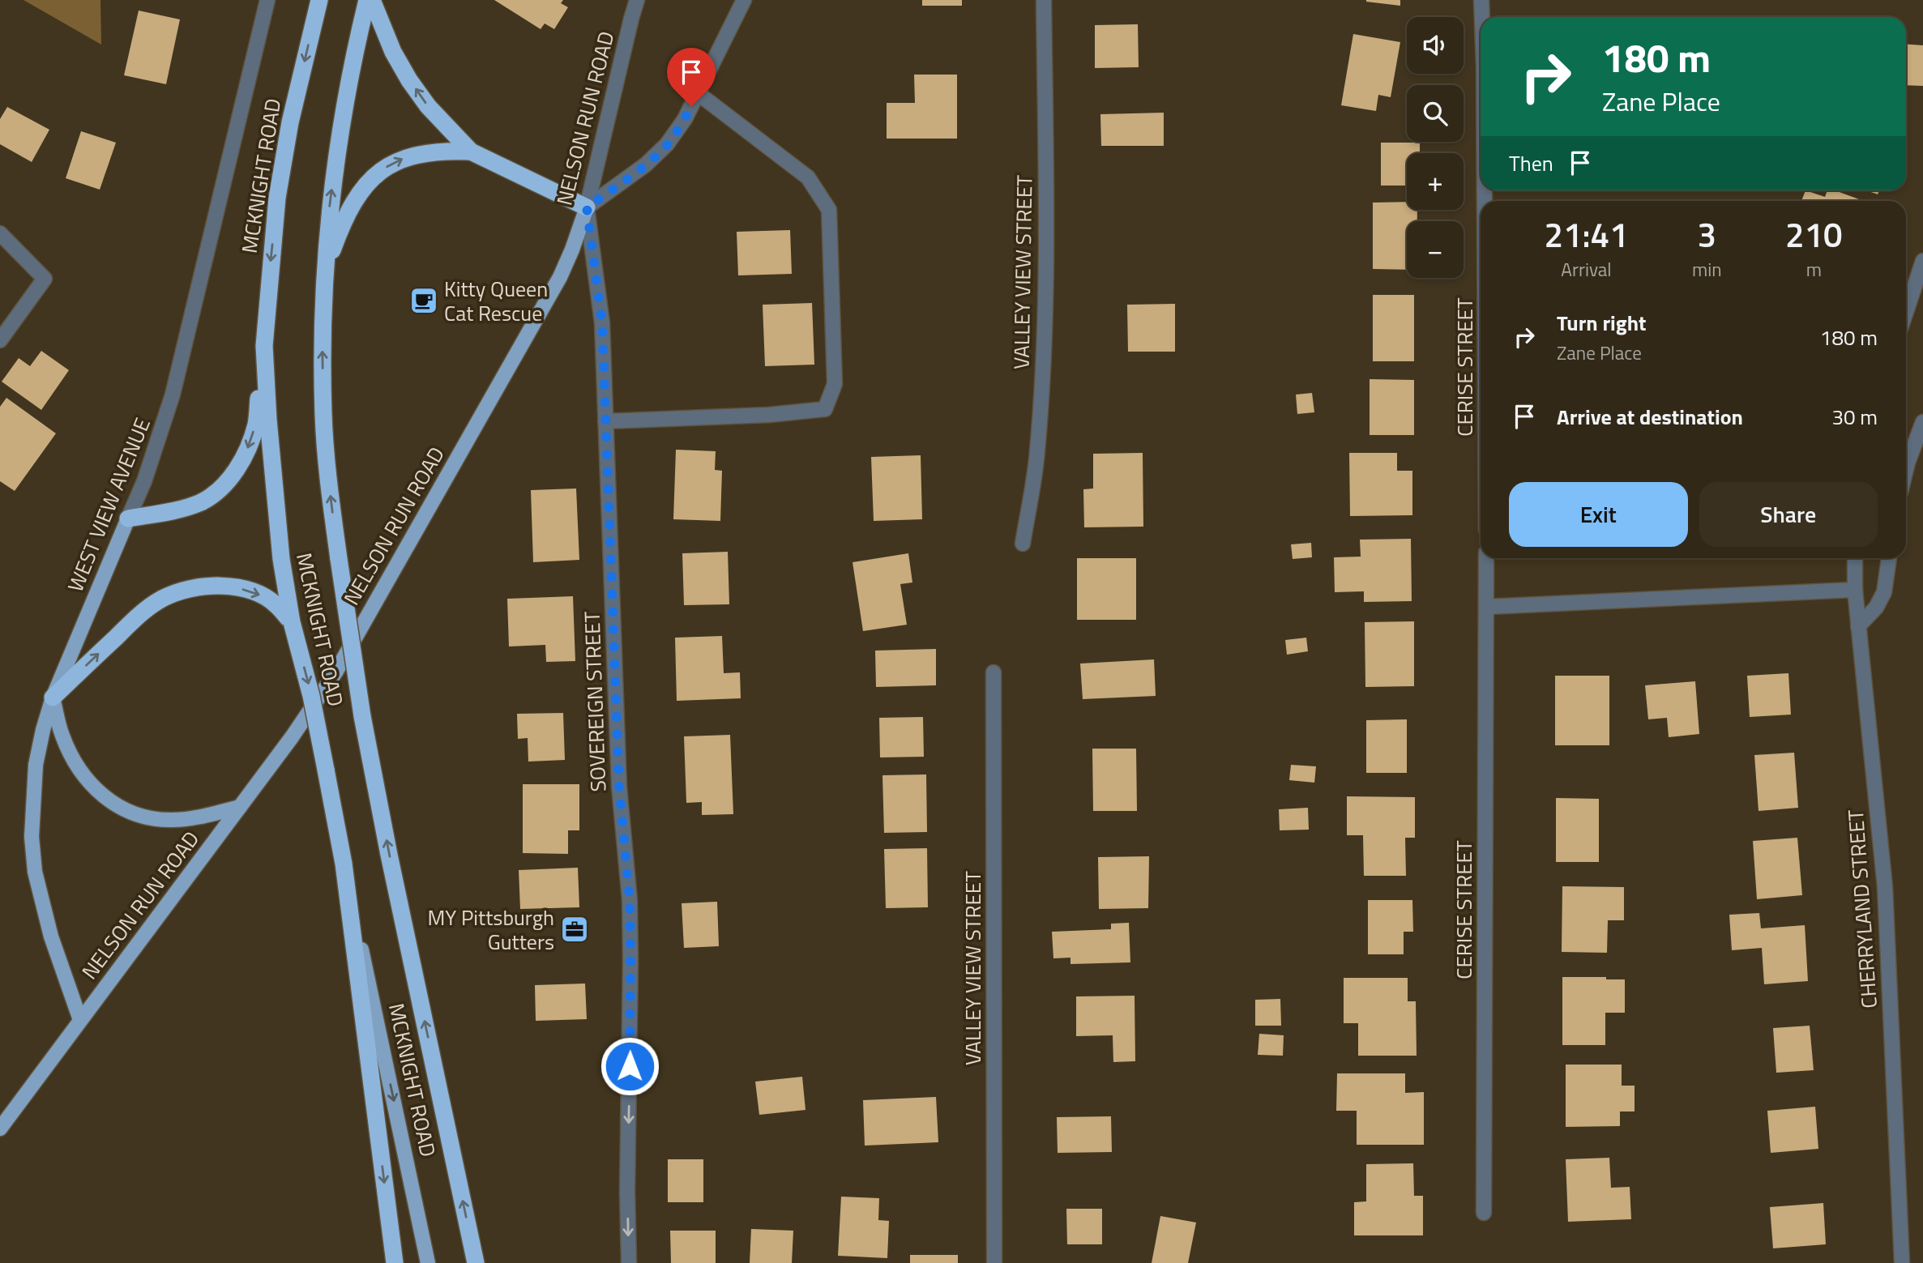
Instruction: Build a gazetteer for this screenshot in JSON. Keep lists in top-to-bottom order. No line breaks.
{"streets":{"highway":["MCKNIGHT ROAD"],"main road":["NELSON RUN ROAD","WEST VIEW AVENUE"],"street":["VALLEY VIEW STREET","CERISE STREET","SOVEREIGN STREET","CHERRYLAND STREET"]},"crossings":[["NELSON RUN ROAD","WEST VIEW AVENUE"],["NELSON RUN ROAD","SOVEREIGN STREET"]],"one_way":["SOVEREIGN STREET"],"places":{"cafe":["Kitty Queen Cat Rescue"],"office":["MY Pittsburgh Gutters"]},"page":{"map_buttons":["+","−"],"turn":["180 m","Zane Place"],"then":"Then","eta":["21:41","Arrival","3","min","210","m"],"list":[{"name":"Turn right","note":"Zane Place","value":"180 m"},{"name":"Arrive at destination","value":"30 m"}],"buttons":["Exit","Share"]}}
